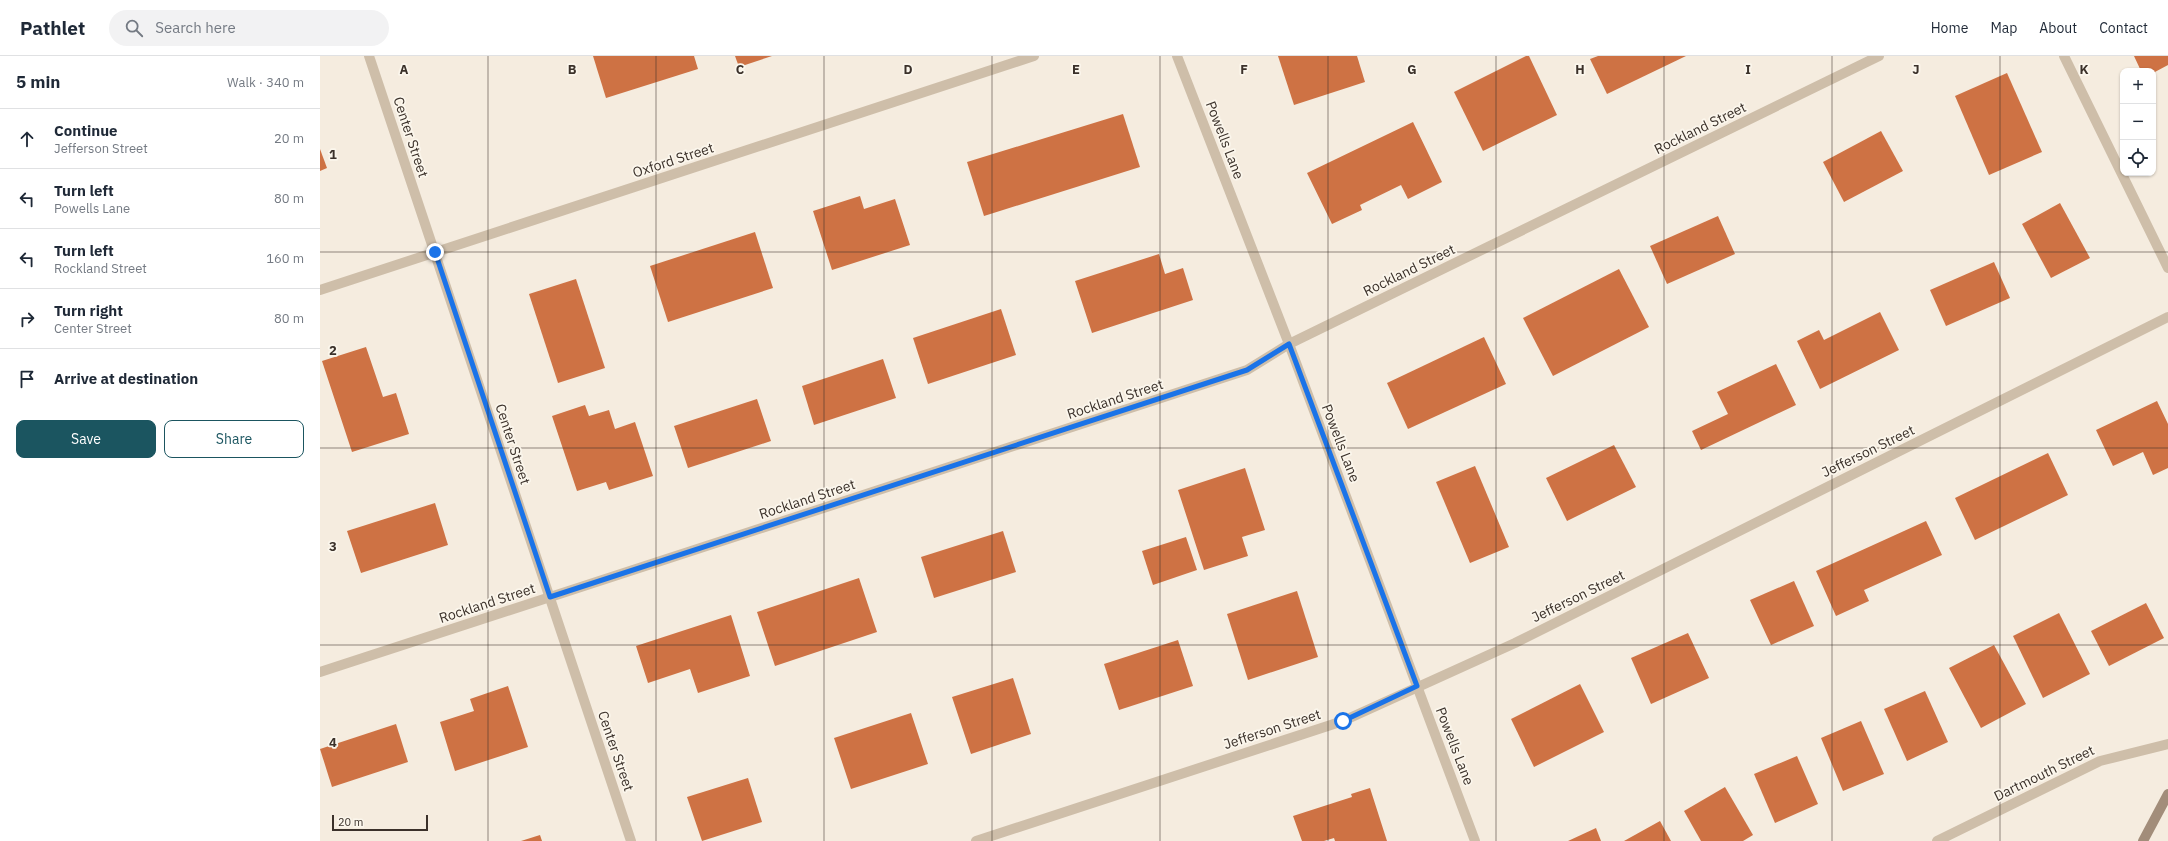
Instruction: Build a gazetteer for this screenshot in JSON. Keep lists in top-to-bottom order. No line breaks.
{"streets":{"street":["Rockland Street","Center Street","Powells Lane","Oxford Street","Jefferson Street","Dartmouth Street"]},"crossings":[["Rockland Street","Center Street"],["Rockland Street","Powells Lane"],["Center Street","Oxford Street"],["Powells Lane","Jefferson Street"]],"scale_bar":"20 m","page":{"header":"Pathlet","search":"Search here","nav":["Home","Map","About","Contact"],"heading":["5 min","Walk · 340 m"],"map_buttons":["+","−"],"list":[["Continue","Jefferson Street","20 m"],["Turn left","Powells Lane","80 m"],["Turn left","Rockland Street","160 m"],["Turn right","Center Street","80 m"],"Arrive at destination"],"buttons":["Save","Share"],"scale":"20 m"},"grid":{"columns":["A","B","C","D","E","F","G","H","I","J","K"],"rows":["1","2","3","4"]}}
